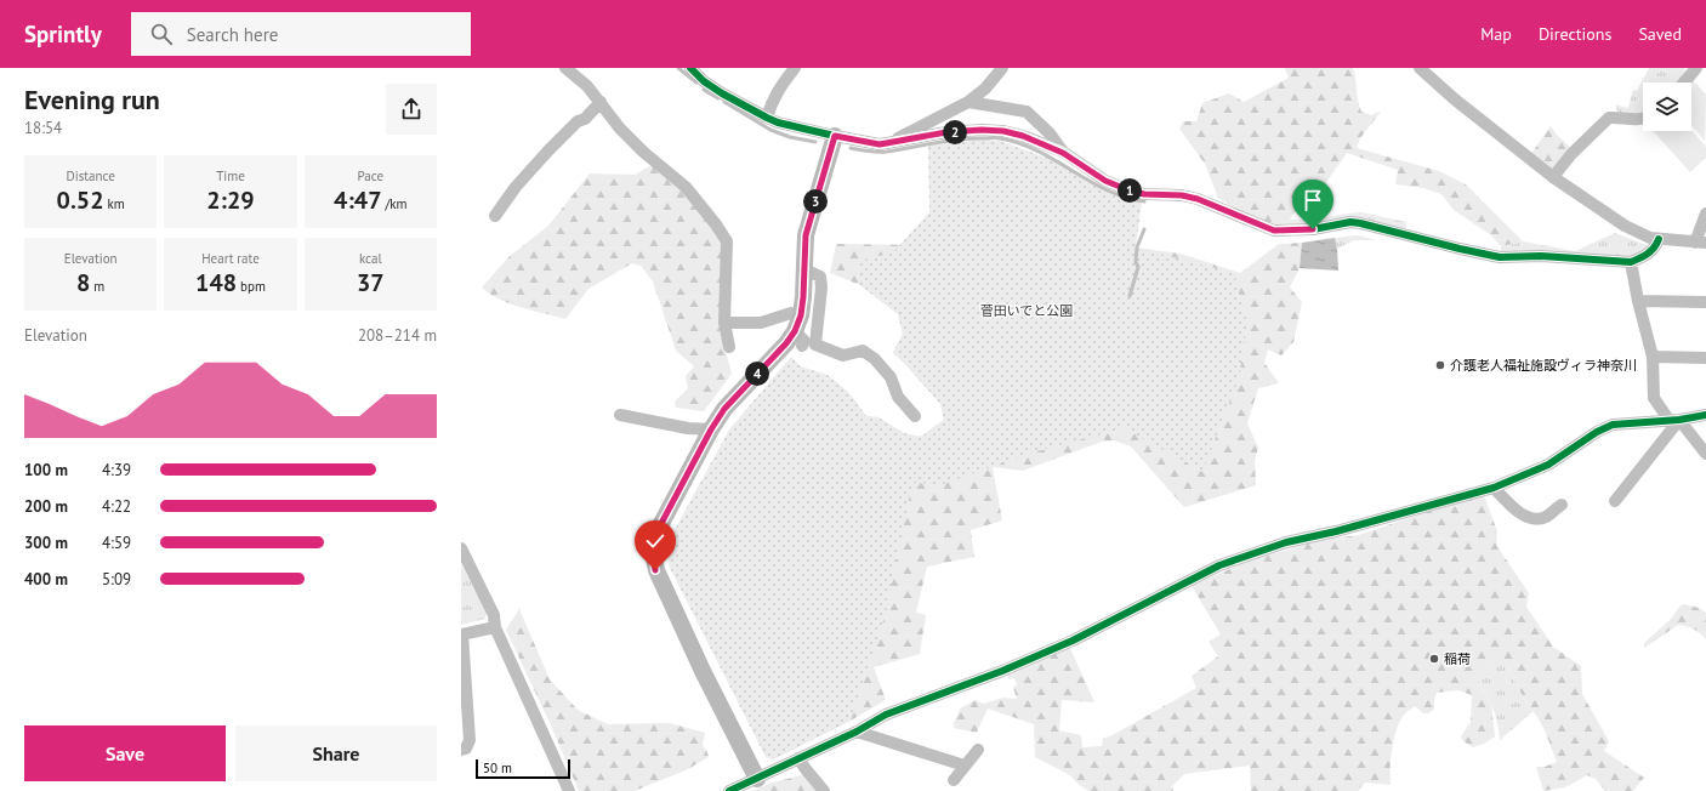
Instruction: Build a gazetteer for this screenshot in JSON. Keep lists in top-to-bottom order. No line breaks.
{"parks":["菅田いでと公園"],"places":["介護老人福祉施設ヴィラ神奈川","稲荷"],"scale_bar":"50 m","page":{"header":"Sprintly","search":"Search here","nav":["Map","Directions","Saved"],"heading":["Evening run","18:54"],"pins":["2","1","3","4"],"stats":[["Distance","0.52 km"],["Time","2:29"],["Pace","4:47 /km"],["Elevation","8 m"],["Heart rate","148 bpm"],["kcal","37"]],"chart":["Elevation","208–214 m"],"list":[{"name":"100 m","note":"4:39"},{"name":"200 m","note":"4:22"},{"name":"300 m","note":"4:59"},{"name":"400 m","note":"5:09"}],"buttons":["Save","Share"],"scale":"50 m"}}
